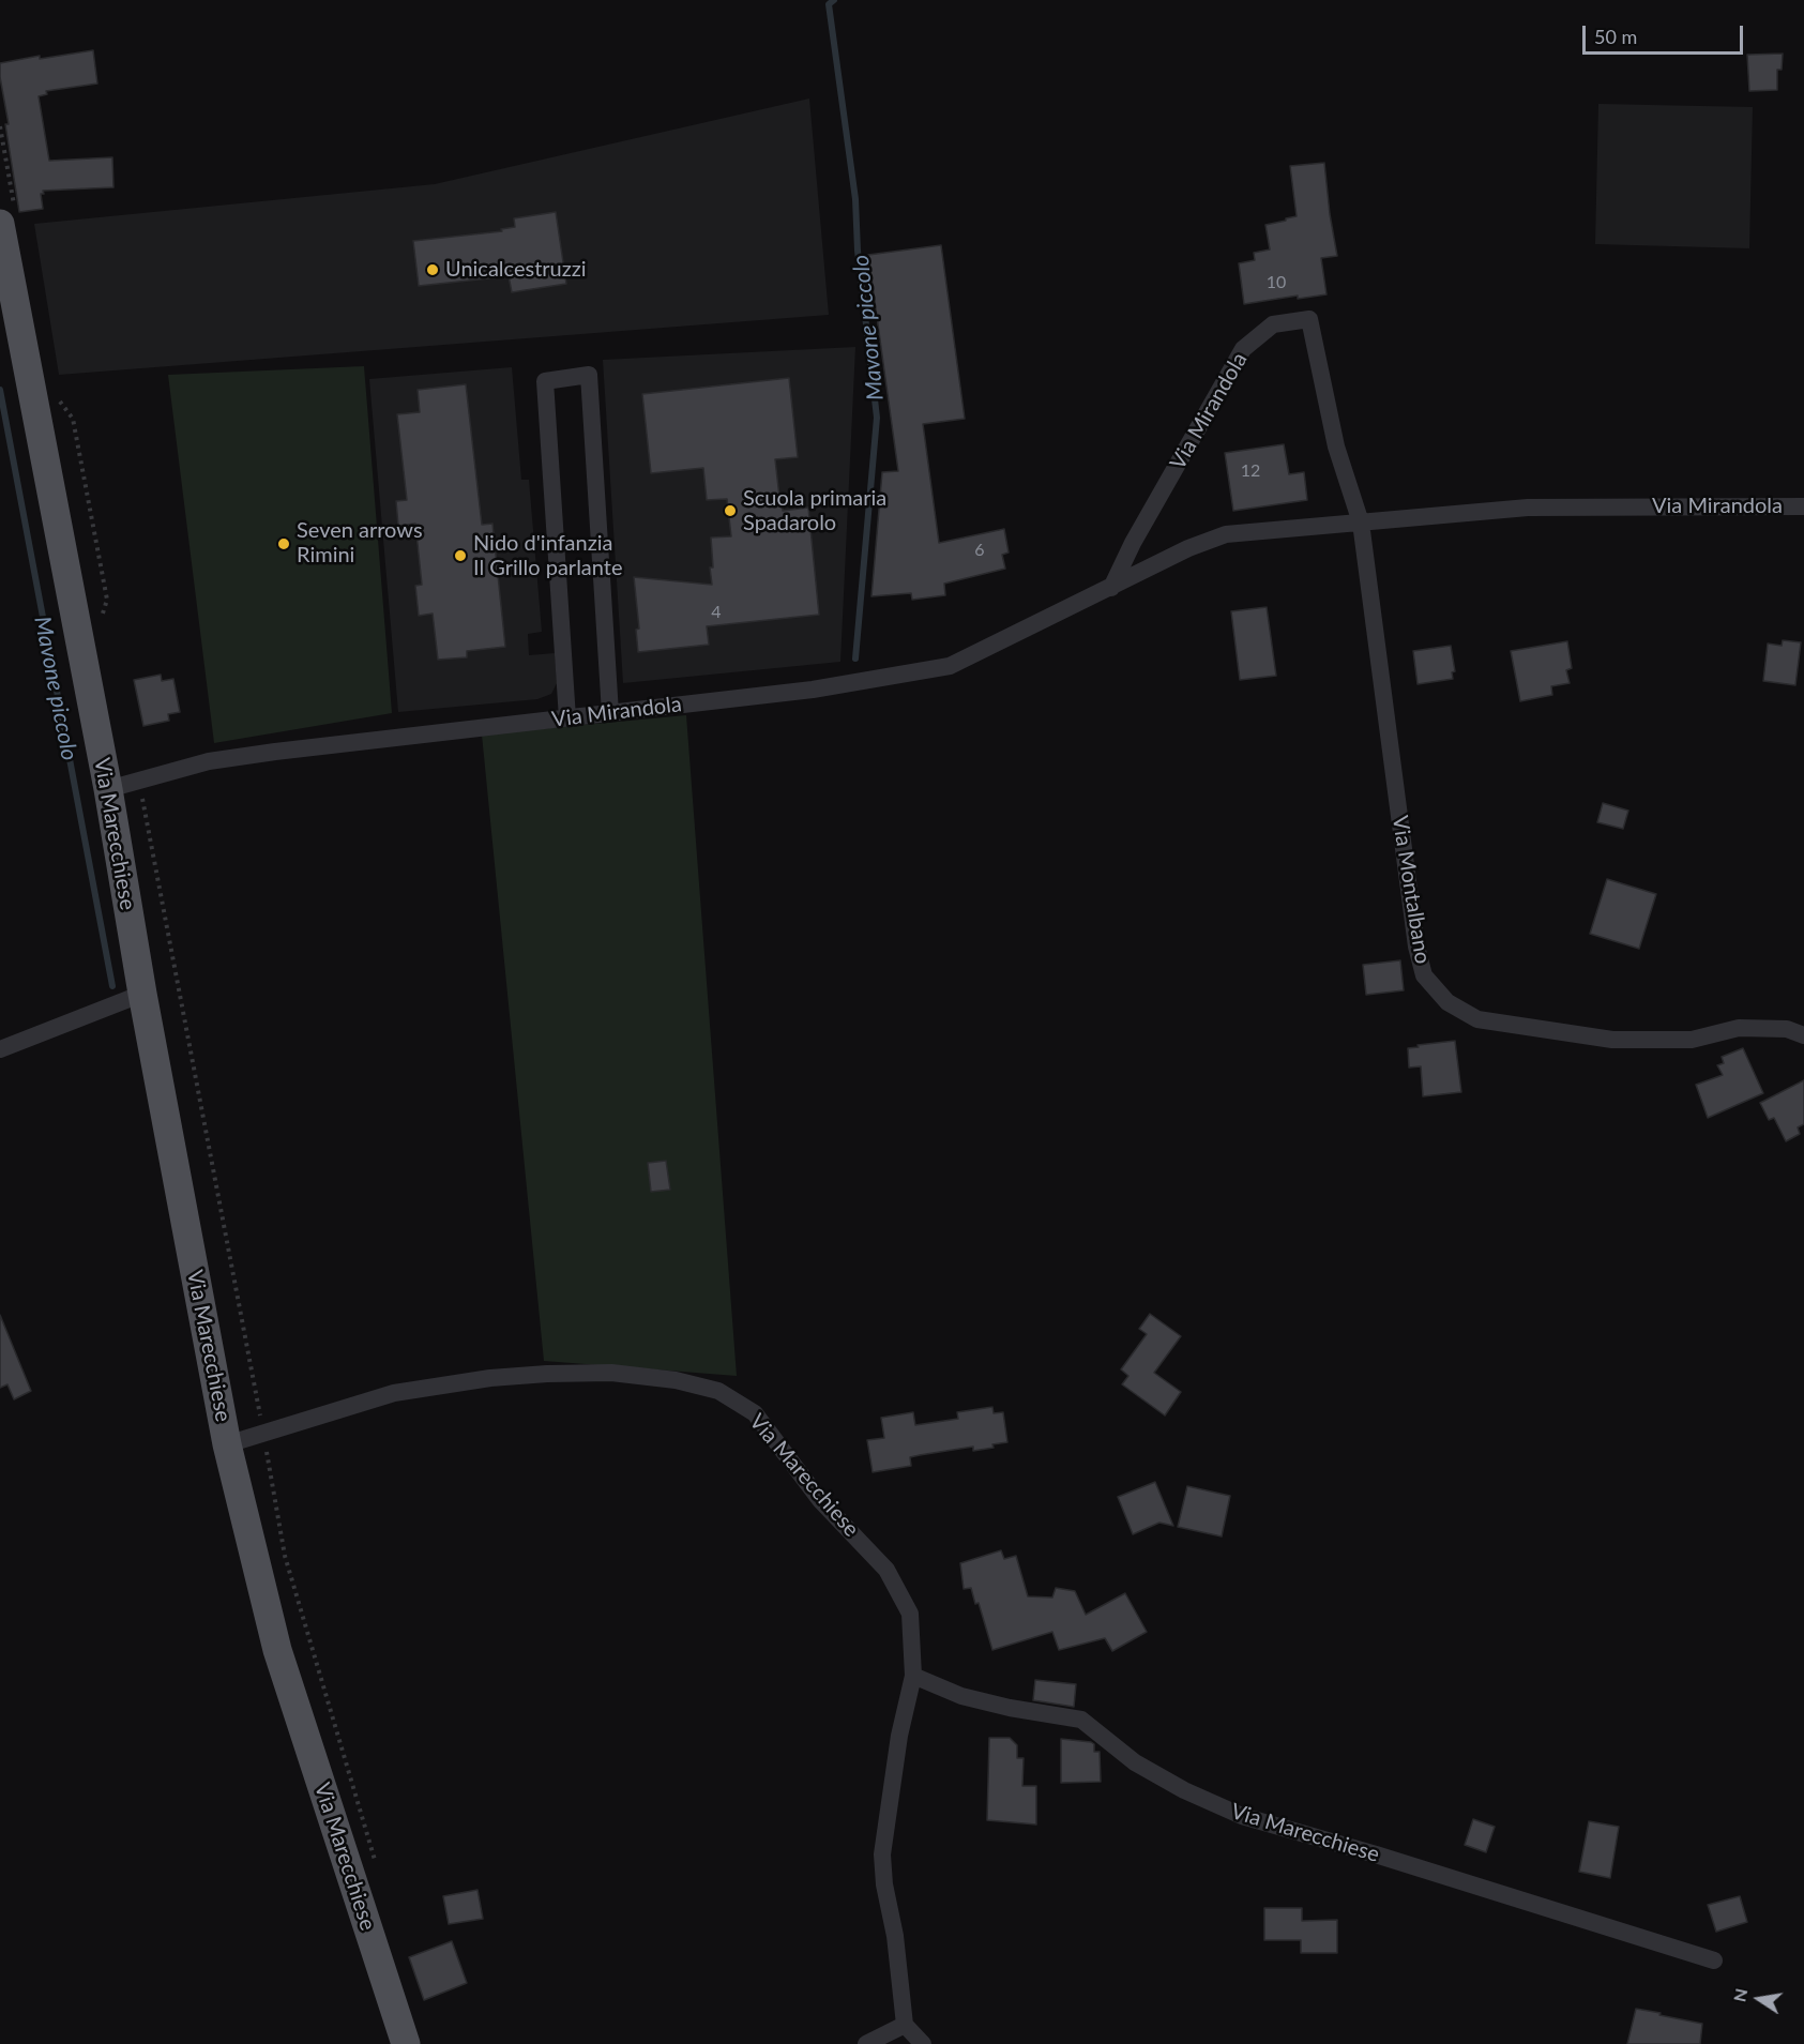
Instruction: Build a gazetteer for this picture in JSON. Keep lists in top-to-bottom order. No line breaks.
{"streets":{"main road":["Via Marecchiese"],"street":["Via Mirandola","Via Montalbano"]},"crossings":[["Via Mirandola","Via Marecchiese"],["Via Mirandola","Via Montalbano"]],"water":["Mavone piccolo"],"places":["Unicalcestruzzi","Scuola primaria Spadarolo","Seven arrows Rimini","Nido d'infanzia Il Grillo parlante"],"house_numbers":["10","12","6","4"],"scale_bar":"50 m","north":"left"}
